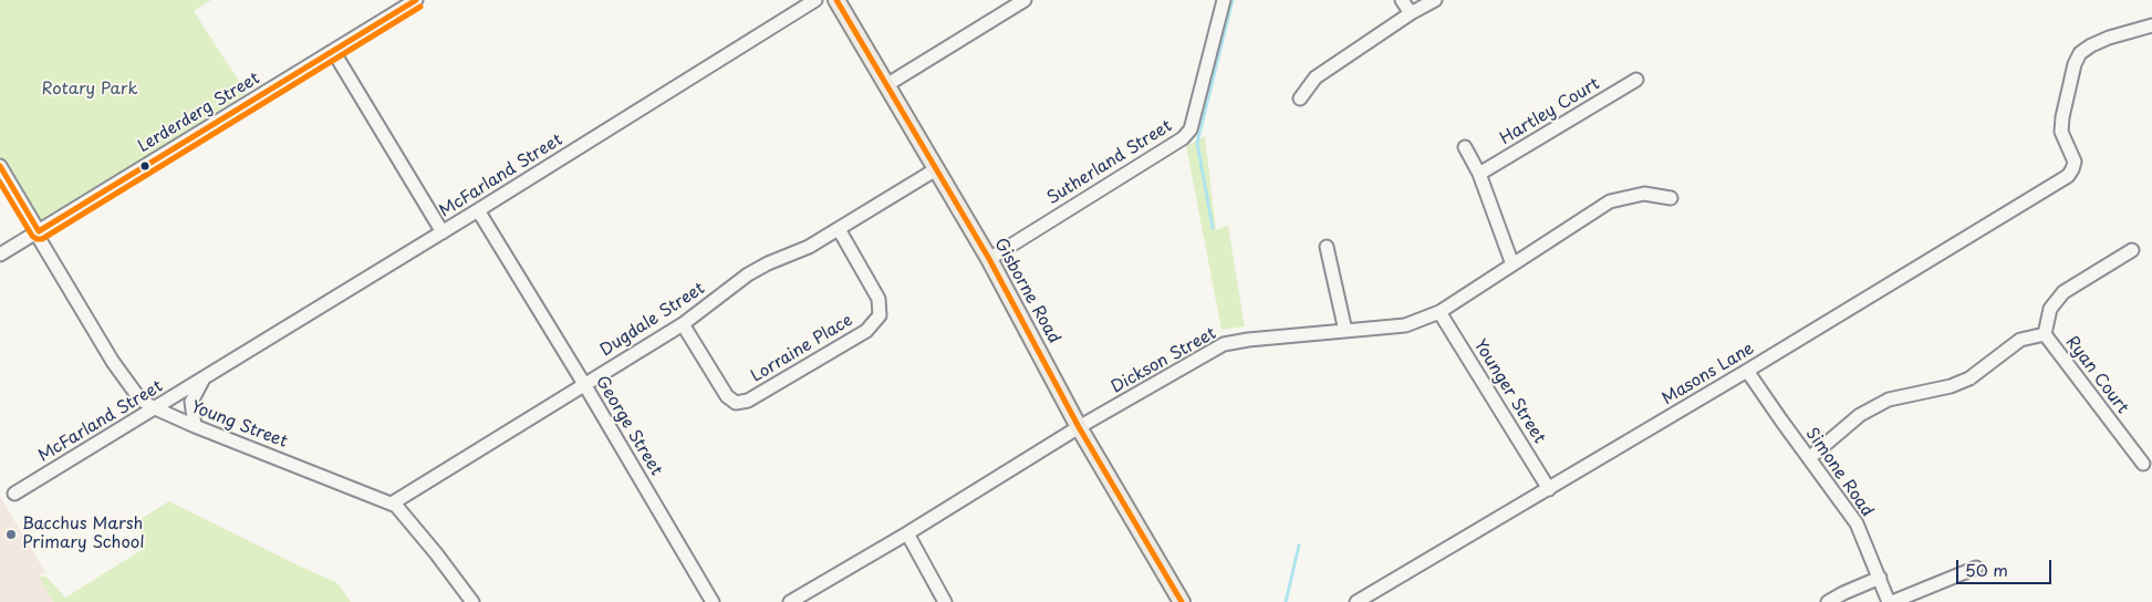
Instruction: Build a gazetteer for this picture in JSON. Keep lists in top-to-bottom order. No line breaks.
{"streets":{"main road":["Gisborne Road"],"street":["Hartley Court","Lerderderg Street","Sutherland Street","McFarland Street","Dugdale Street","Lorraine Place","Dickson Street","Masons Lane","Ryan Court","Younger Street","Young Street","George Street","Simone Road"]},"crossings":[["Lerderderg Street","Young Street"],["Sutherland Street","Gisborne Road"],["McFarland Street","Young Street"],["McFarland Street","George Street"],["Gisborne Road","Dugdale Street"],["Gisborne Road","Dickson Street"],["Dugdale Street","Lorraine Place"],["Dugdale Street","Young Street"],["Dugdale Street","George Street"],["Dickson Street","Younger Street"],["Masons Lane","Younger Street"],["Masons Lane","Simone Road"],["Ryan Court","Simone Road"]],"parks":["Rotary Park"],"places":["Bacchus Marsh Primary School"],"scale_bar":"50 m"}
